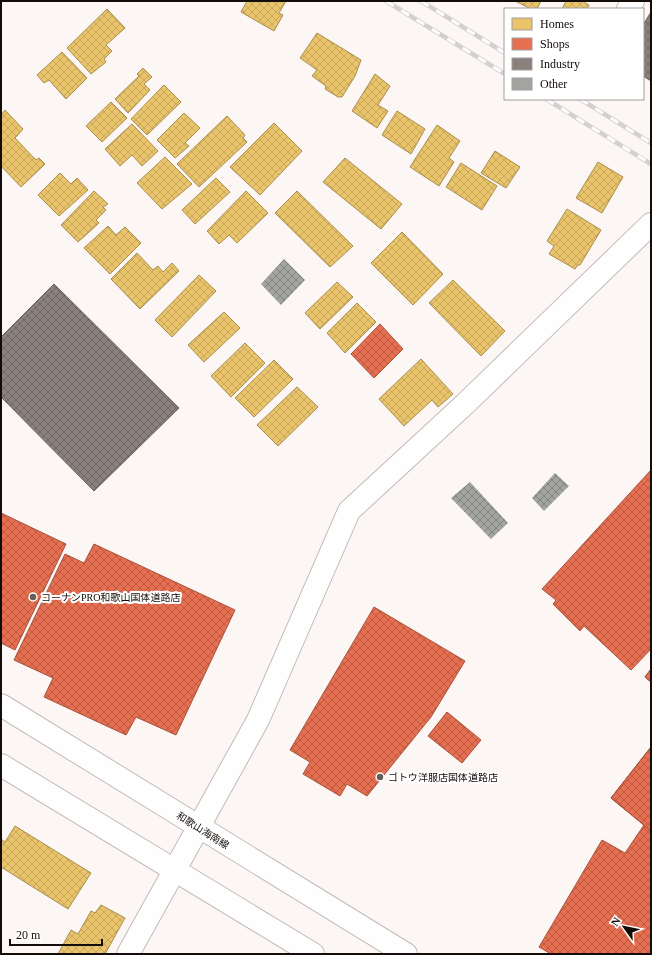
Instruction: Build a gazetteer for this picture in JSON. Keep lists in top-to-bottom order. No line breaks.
{"streets":{"street":["和歌山海南線"]},"places":["コーナンPRO和歌山国体道路店","ゴトウ洋服店国体道路店"],"legend":["Homes","Shops","Industry","Other"],"scale_bar":"20 m","north":"top left"}
